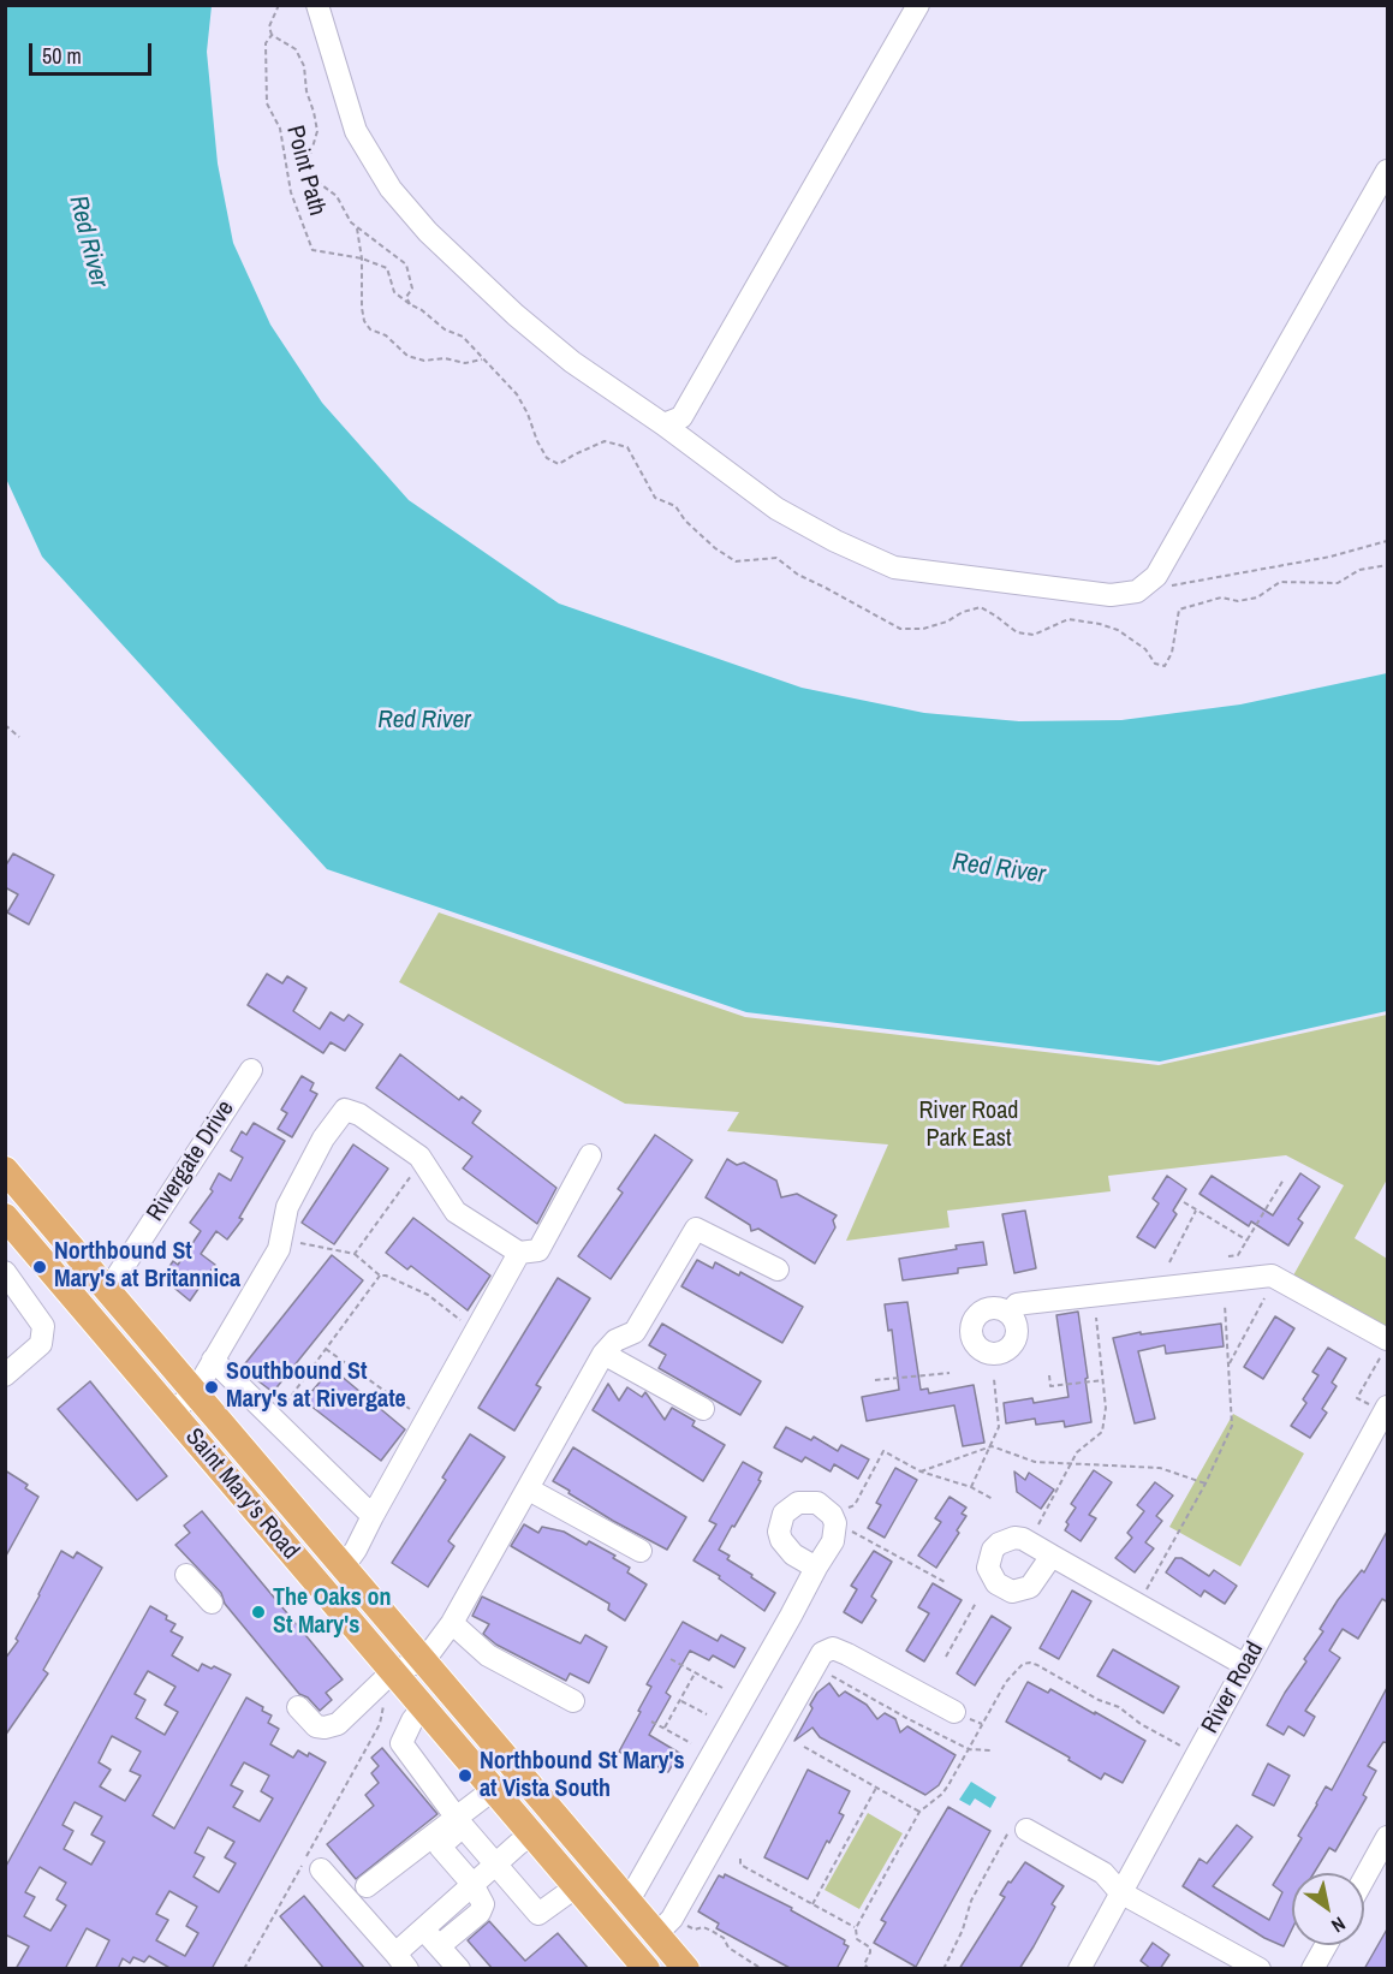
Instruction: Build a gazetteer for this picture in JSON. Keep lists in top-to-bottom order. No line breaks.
{"streets":{"main road":["Saint Mary's Road"],"street":["Rivergate Drive","River Road"],"path":["Point Path"]},"crossings":[["Rivergate Drive","Saint Mary's Road"]],"water":["Red River"],"parks":["River Road Park East"],"places":["Northbound St Mary's at Britannica","Southbound St Mary's at Rivergate","The Oaks on St Mary's","Northbound St Mary's at Vista South"],"scale_bar":"50 m","north":"bottom right"}
